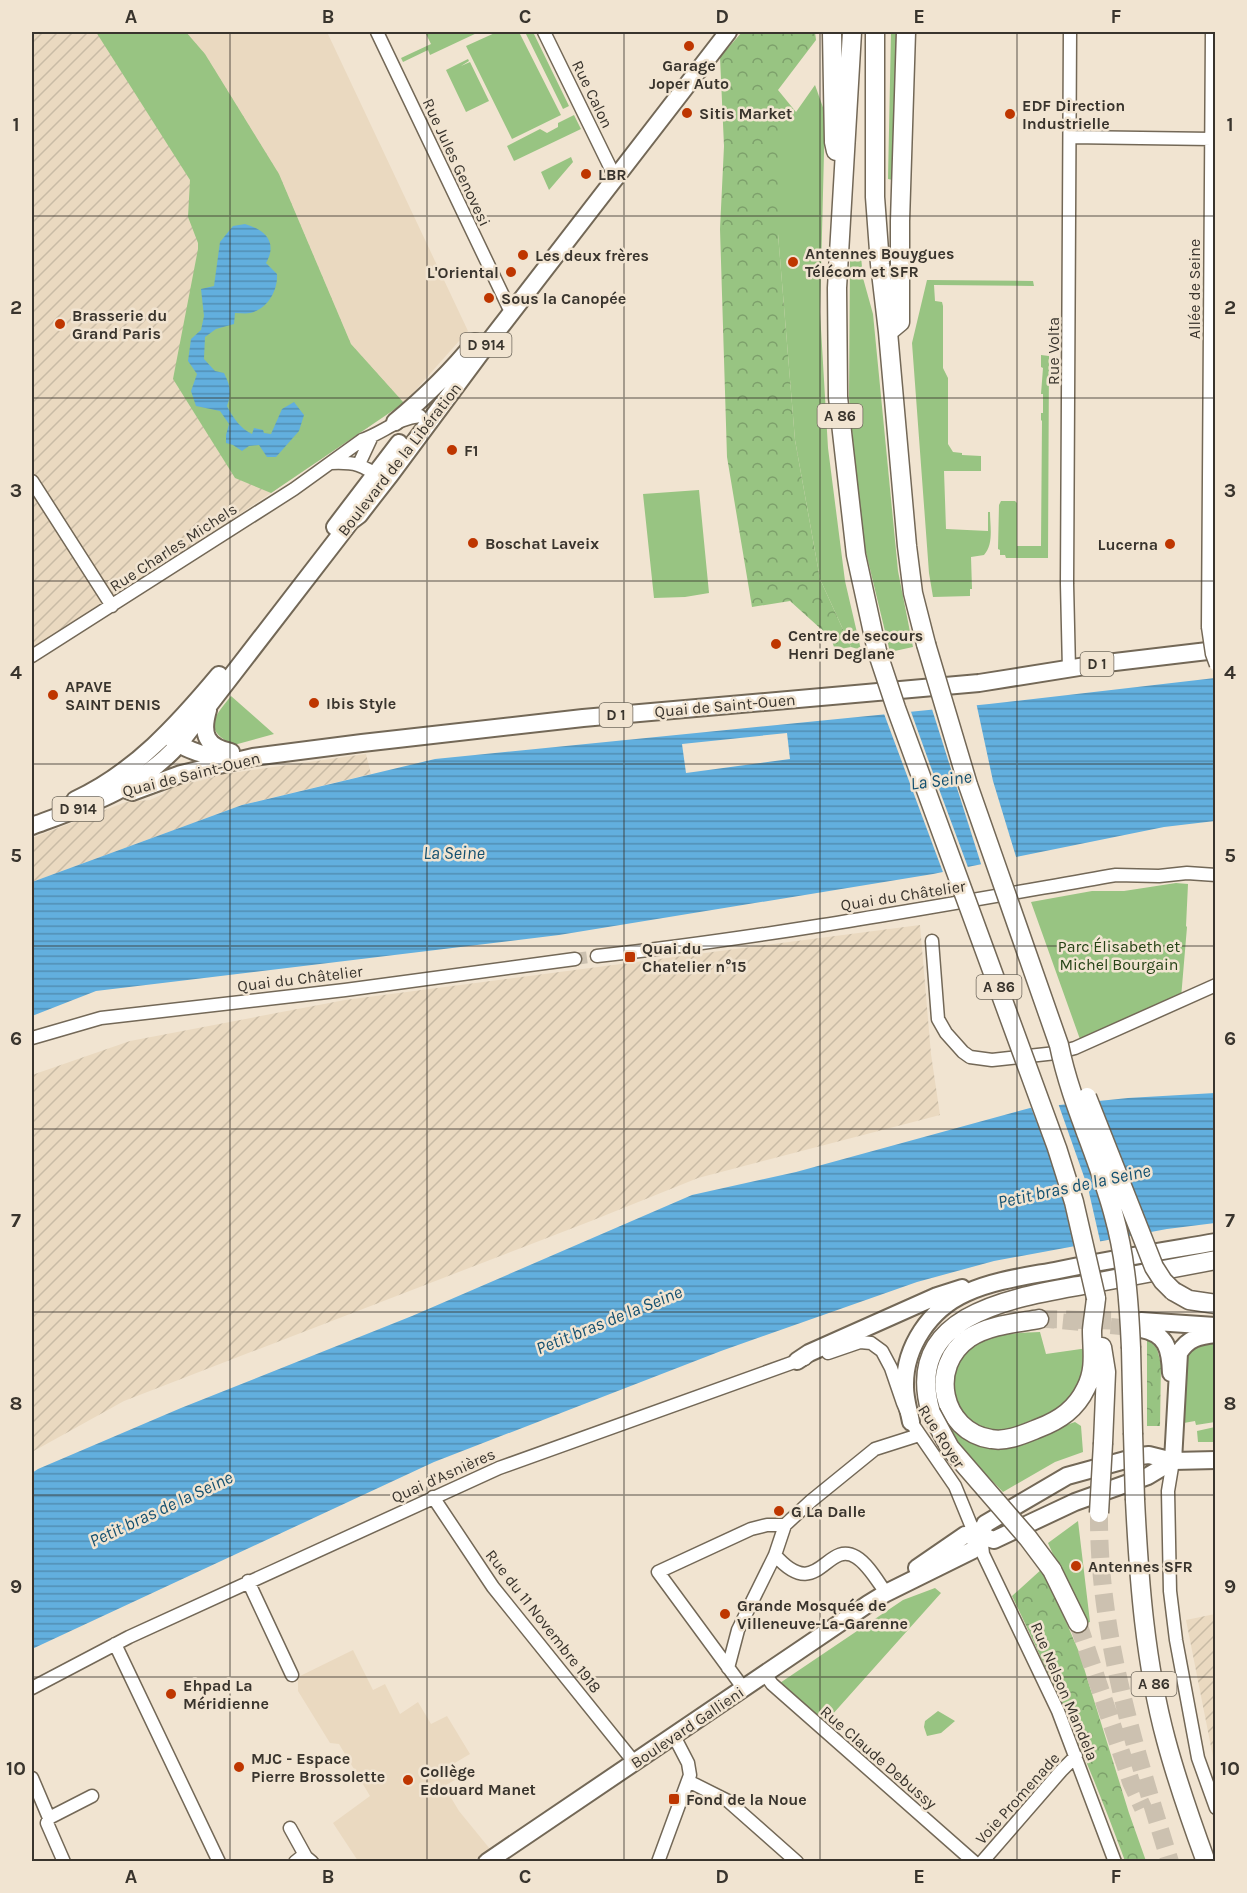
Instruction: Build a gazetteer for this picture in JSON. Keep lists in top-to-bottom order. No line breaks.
{"streets":{"highway":["A 86"],"main road":["D 914","Boulevard de la Libération","D 1","Quai de Saint-Ouen","Boulevard Gallieni"],"street":["Rue Calon","Rue Jules Genovesi","Allée de Seine","Rue Volta","Rue Charles Michels","Quai du Châtelier","Rue Royer","Quai d'Asnières","Rue du 11 Novembre 1918","Rue Nelson Mandela","Rue Claude Debussy","Voie Promenade"]},"crossings":[["Rue Calon","Boulevard de la Libération"],["Rue Jules Genovesi","Boulevard de la Libération"],["Rue Volta","Quai de Saint-Ouen"],["Boulevard de la Libération","Rue Charles Michels"],["Boulevard de la Libération","D 1"],["Boulevard de la Libération","Quai de Saint-Ouen"],["D 1","Quai de Saint-Ouen"],["Rue Royer","Quai d'Asnières"],["Rue Royer","Rue Nelson Mandela"],["Rue Royer","Boulevard Gallieni"],["Quai d'Asnières","Rue du 11 Novembre 1918"],["Rue du 11 Novembre 1918","Boulevard Gallieni"],["Rue Nelson Mandela","Boulevard Gallieni"],["Rue Nelson Mandela","Voie Promenade"],["Boulevard Gallieni","Rue Claude Debussy"]],"water":["La Seine","Petit bras de la Seine"],"parks":["Parc Élisabeth et Michel Bourgain"],"places":{"other":["Garage Joper Auto","Sitis Market","EDF Direction Industrielle","LBR","Les deux frères","Antennes Bouygues Télécom et SFR","L'Oriental","Sous la Canopée","Brasserie du Grand Paris","F1","Boschat Laveix","Lucerna","Centre de secours Henri Deglane","APAVE SAINT DENIS","Ibis Style","G La Dalle","Antennes SFR","Grande Mosquée de Villeneuve-La-Garenne","Ehpad La Méridienne","MJC - Espace Pierre Brossolette","Collège Edouard Manet"],"transit":["Quai du Chatelier n°15","Fond de la Noue"]},"grid":{"columns":["A","B","C","D","E","F"],"rows":["1","2","3","4","5","6","7","8","9","10"]}}
